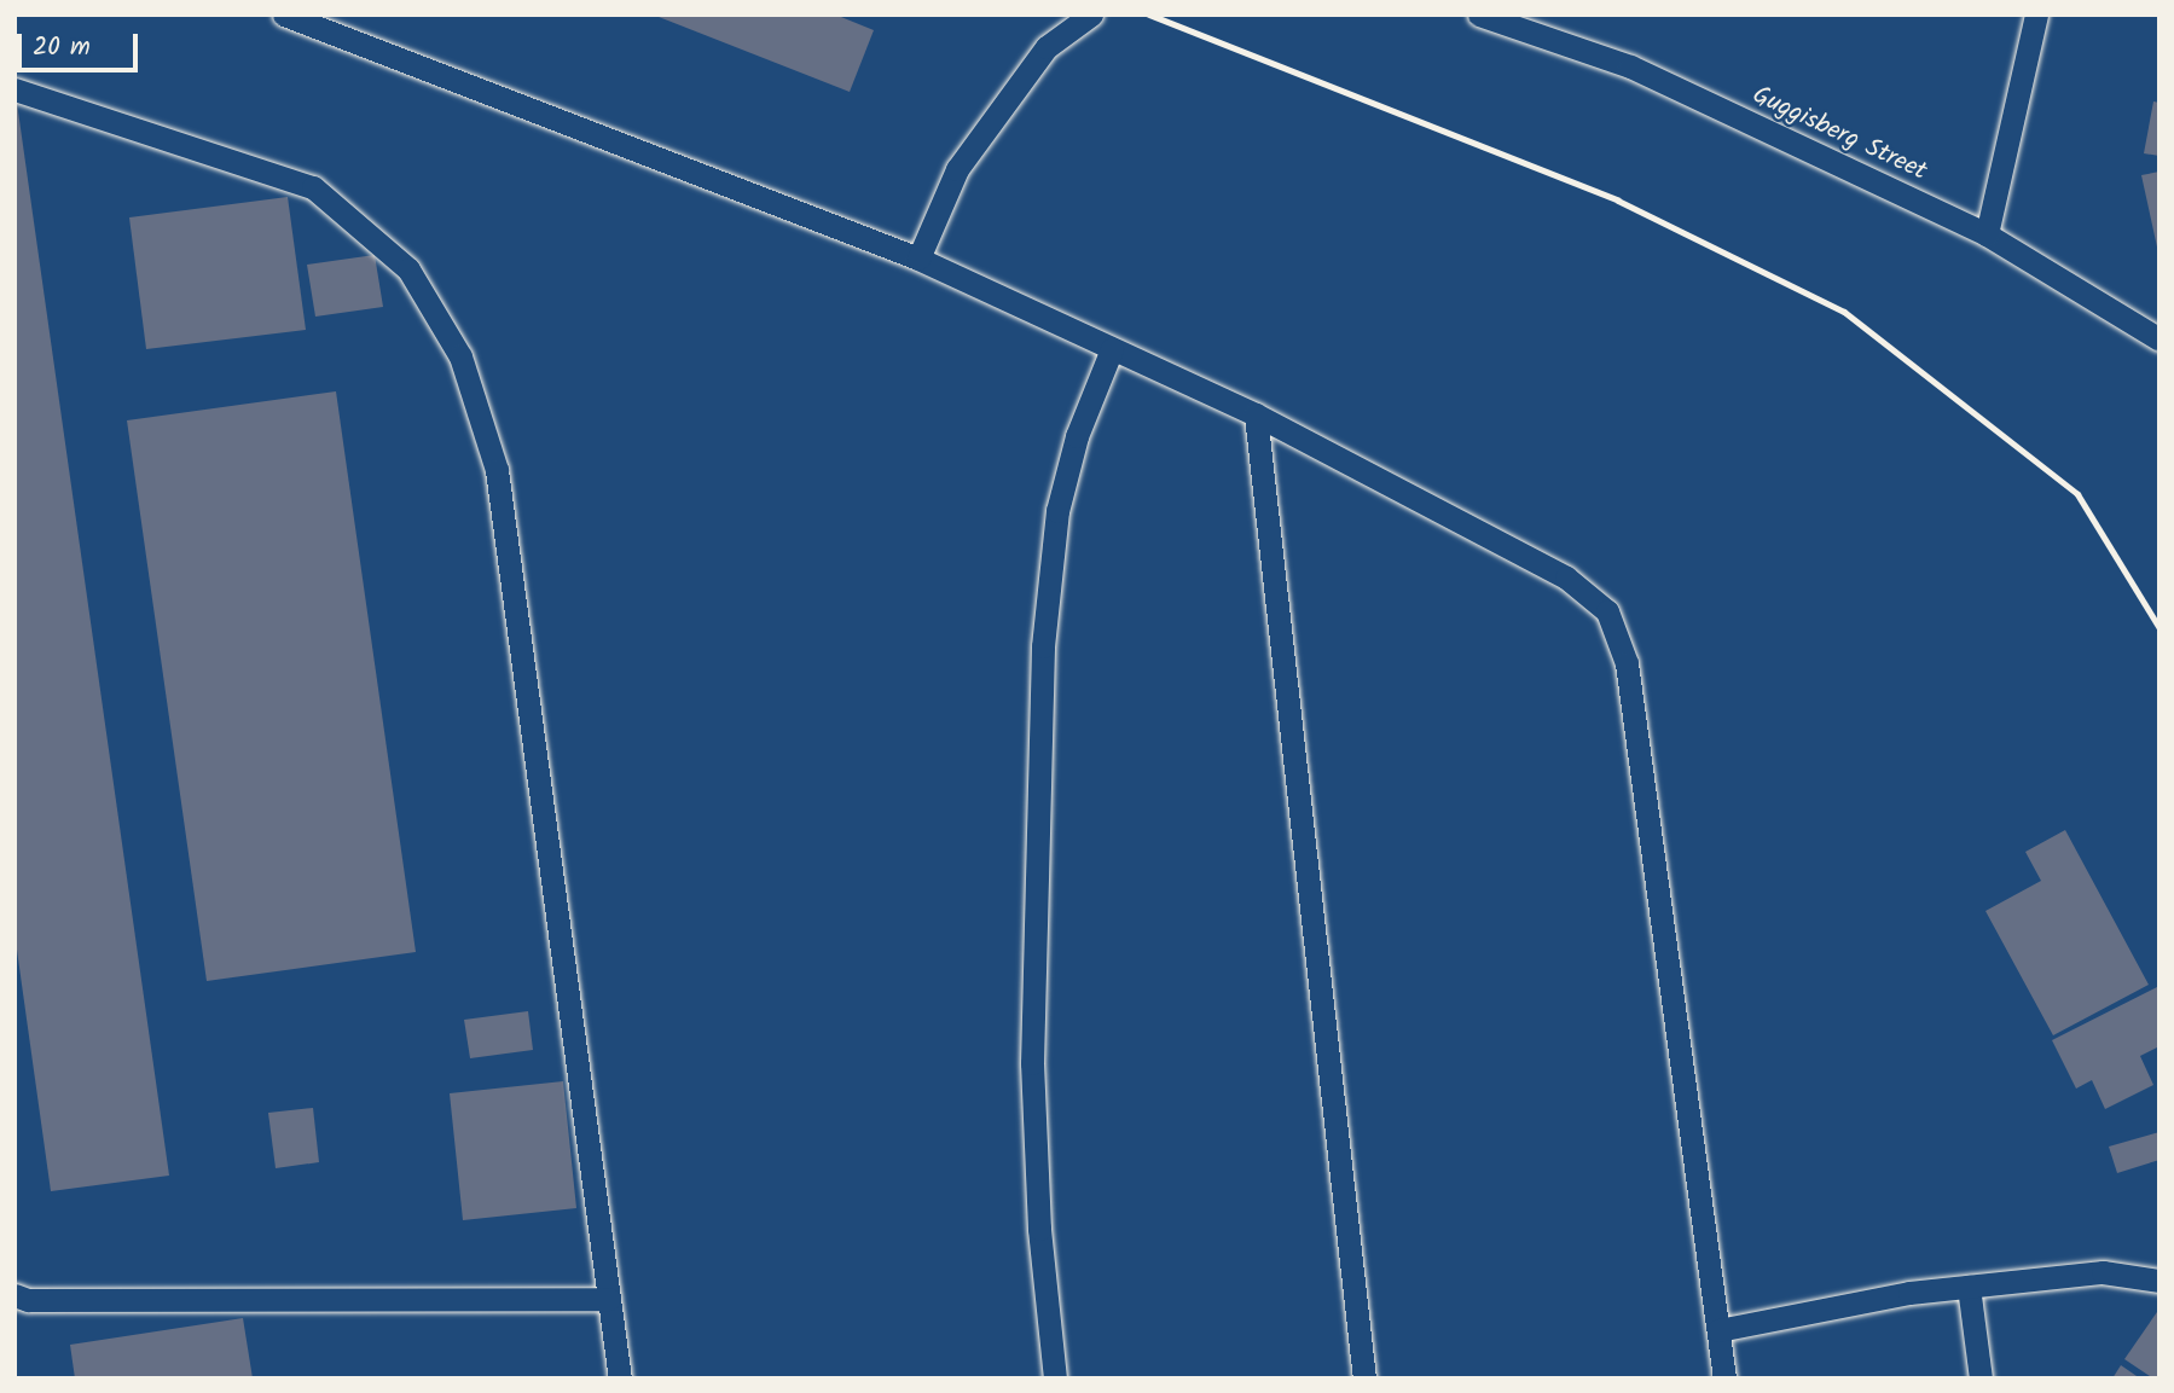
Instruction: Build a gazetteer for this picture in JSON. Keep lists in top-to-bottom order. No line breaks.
{"streets":{"lane":["Guggisberg Street"]},"scale_bar":"20 m"}
